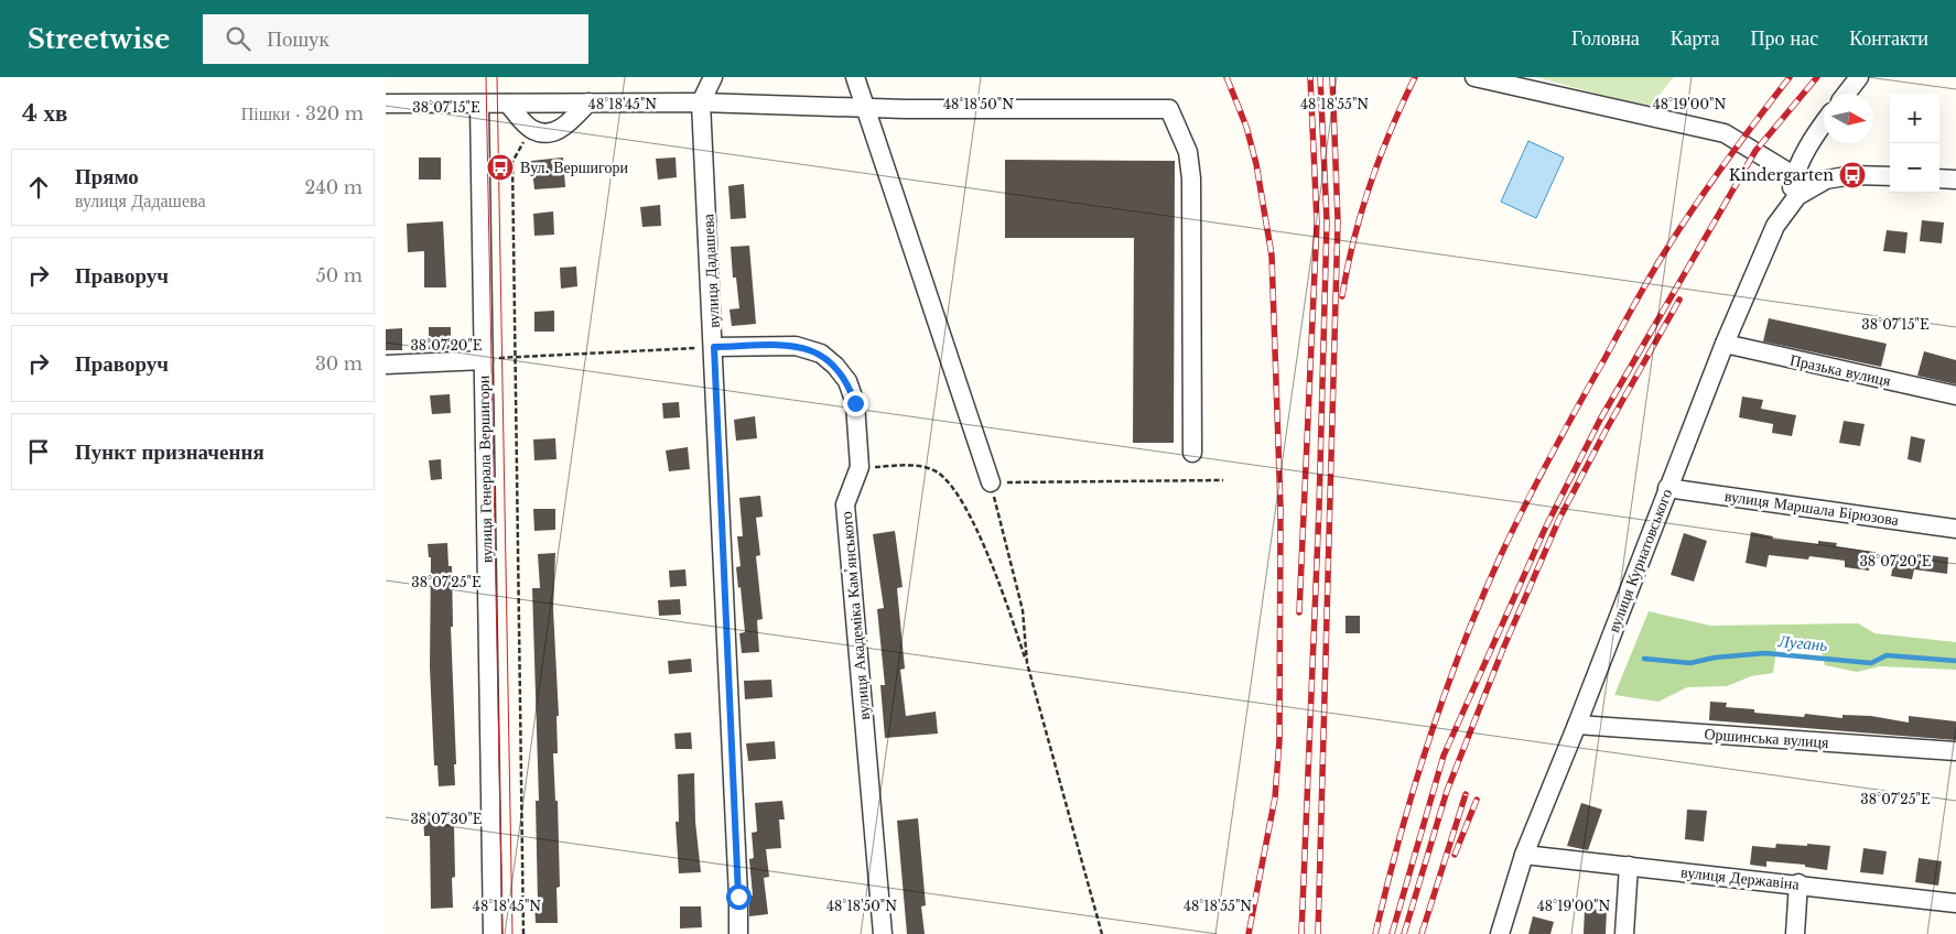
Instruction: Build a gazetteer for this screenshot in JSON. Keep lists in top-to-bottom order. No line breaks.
{"streets":{"street":["вулиця Дадашева","Празька вулиця","вулиця Генерала Вершигори","вулиця Маршала Бірюзова","вулиця Курнатовського","вулиця Академіка Кам'янського","Оршинська вулиця","вулиця Державіна"]},"crossings":[["вулиця Дадашева","вулиця Академіка Кам'янського"],["Празька вулиця","вулиця Курнатовського"],["вулиця Маршала Бірюзова","вулиця Курнатовського"],["вулиця Курнатовського","Оршинська вулиця"],["вулиця Курнатовського","вулиця Державіна"]],"water":["Лугань"],"places":{"bus stop":["Вул. Вершигори","Kindergarten"]},"north":"right","page":{"header":"Streetwise","search":"Пошук","nav":["Головна","Карта","Про нас","Контакти"],"heading":["4 хв","Пішки · 320 m"],"map_buttons":["+","−"],"list":[["Прямо","вулиця Дадашева","240 m"],["Праворуч","50 m"],["Праворуч","30 m"],"Пункт призначення"]},"coordinates":["48°18'45\"N","48°18'50\"N","48°18'55\"N","48°19'00\"N","38°07'15\"E","38°07'20\"E","38°07'25\"E","38°07'30\"E"]}
